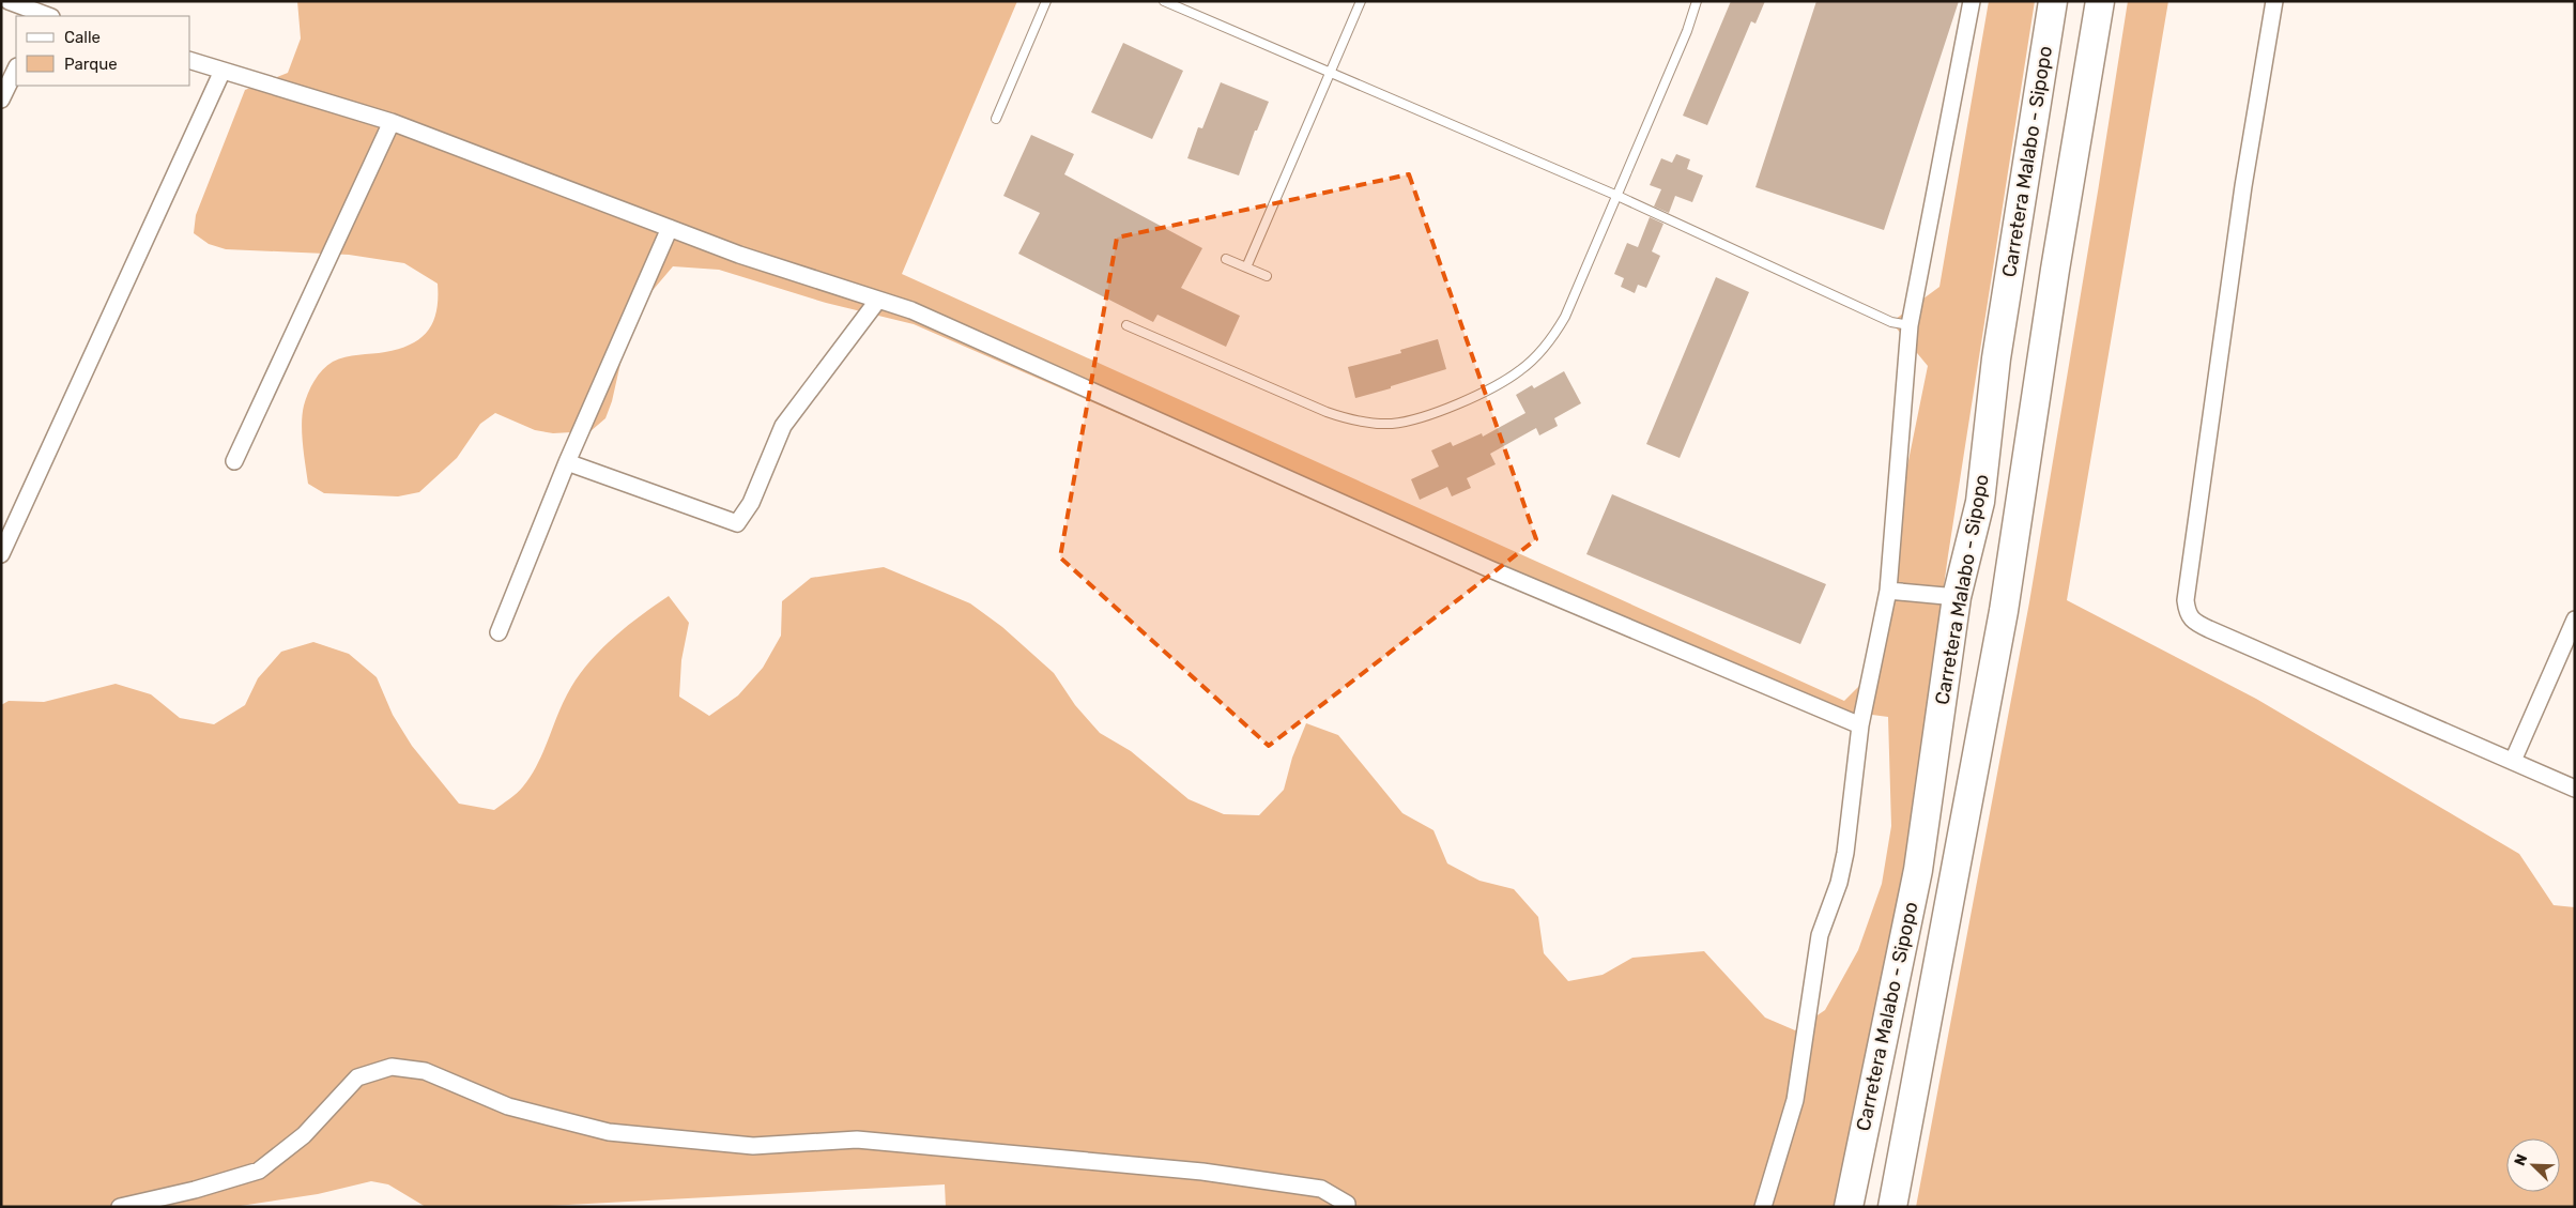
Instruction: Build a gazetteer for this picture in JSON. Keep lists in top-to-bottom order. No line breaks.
{"streets":{"highway":["Carretera Malabo - Sipopo"]},"legend":["Calle","Parque"],"north":"top left"}
